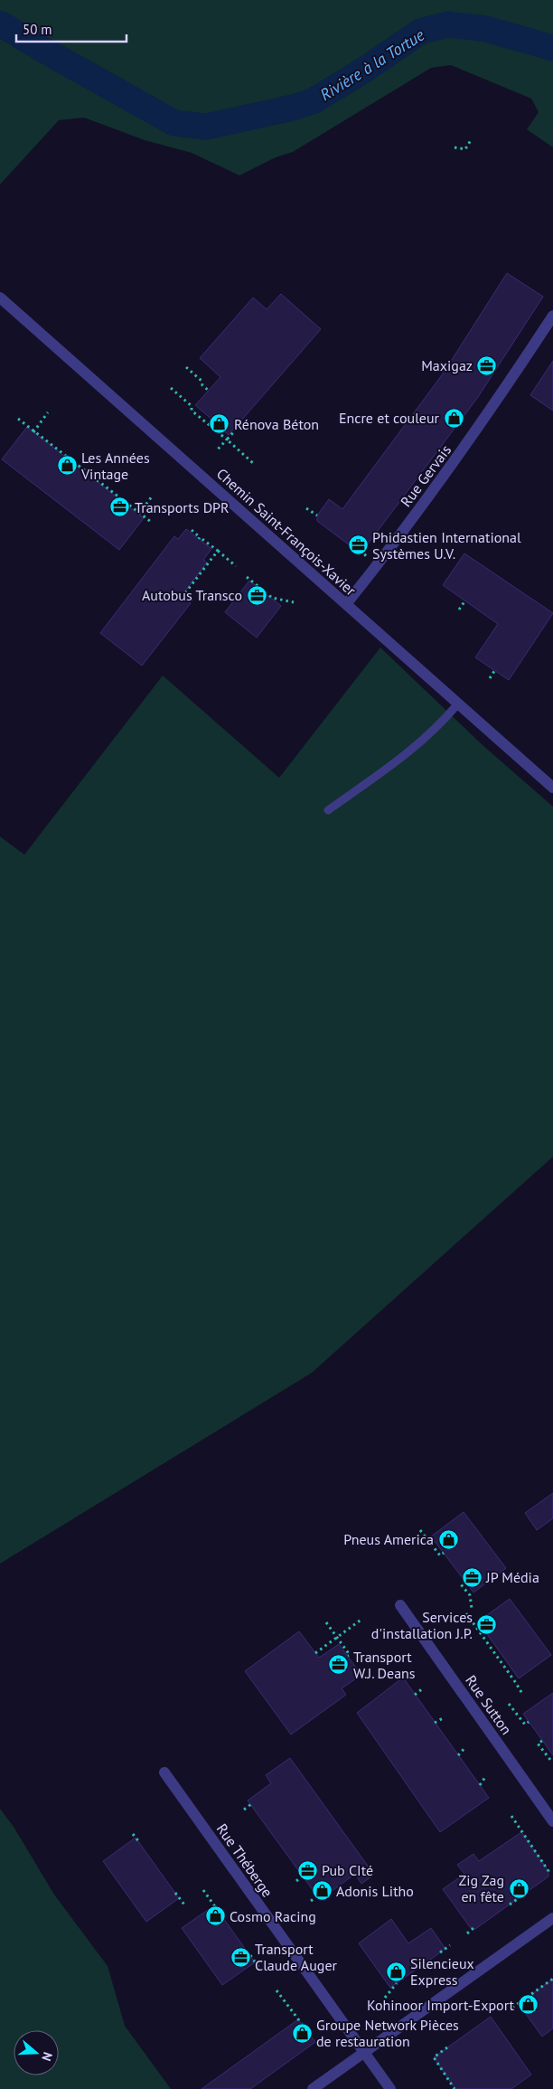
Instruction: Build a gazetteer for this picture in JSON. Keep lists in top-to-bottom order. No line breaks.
{"streets":{"street":["Rue Gervais","Chemin Saint-François-Xavier","Rue Sutton","Rue Théberge"]},"crossings":[["Rue Gervais","Chemin Saint-François-Xavier"]],"water":["Rivière à la Tortue"],"places":{"office":["Maxigaz","Transports DPR","Phidastien International Systèmes U.V.","Autobus Transco","JP Média","Services d'installation J.P.","Transport W.J. Deans","Pub CIté","Transport Claude Auger"],"shop":["Encre et couleur","Rénova Béton","Les Années Vintage","Pneus America","Zig Zag en fête","Adonis Litho","Cosmo Racing","Silencieux Express","Kohinoor Import-Export","Groupe Network Pièces de restauration"]},"scale_bar":"50 m","north":"right"}
